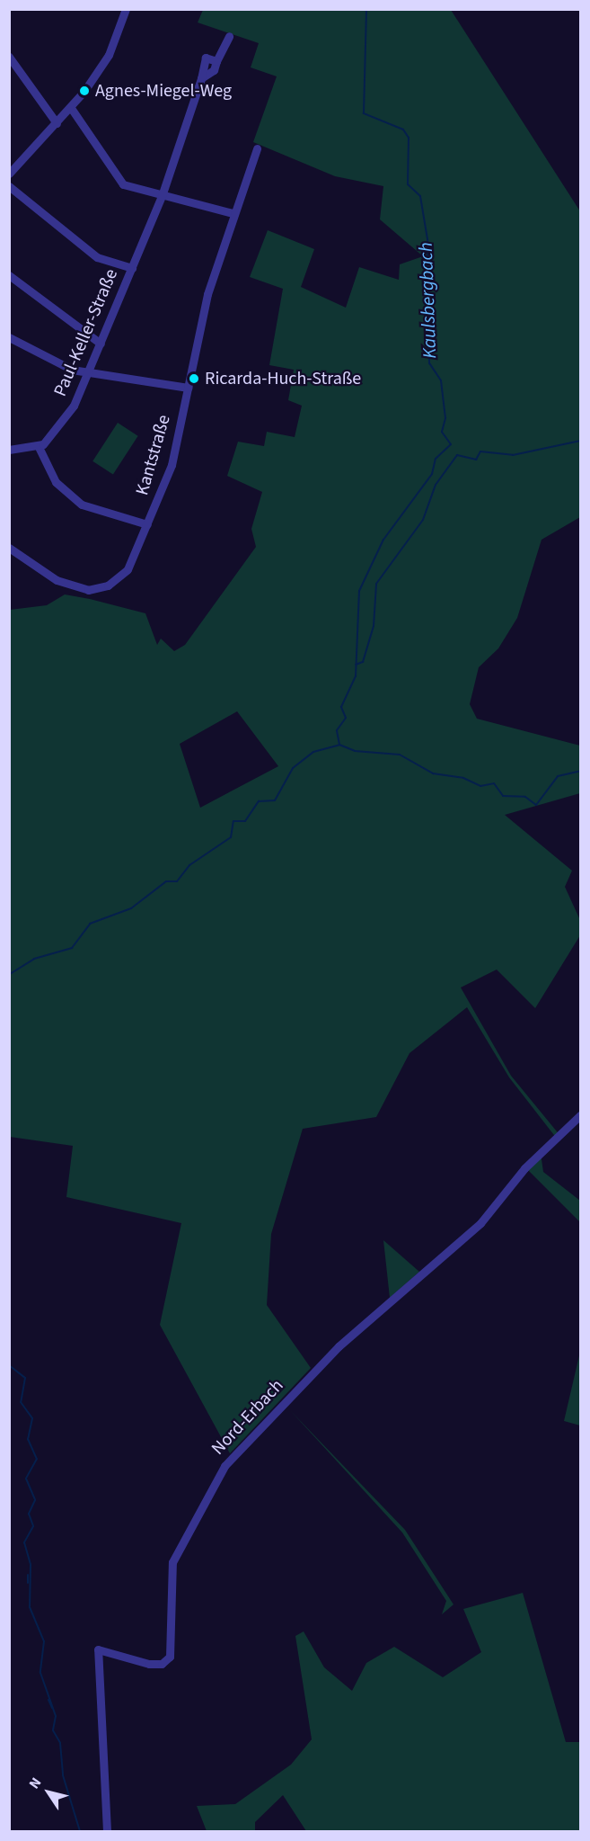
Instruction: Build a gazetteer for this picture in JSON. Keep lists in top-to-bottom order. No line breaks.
{"streets":{"street":["Paul-Keller-Straße","Kantstraße","Nord-Erbach"]},"water":["Kaulsbergbach"],"places":["Agnes-Miegel-Weg","Ricarda-Huch-Straße"],"north":"top left"}
